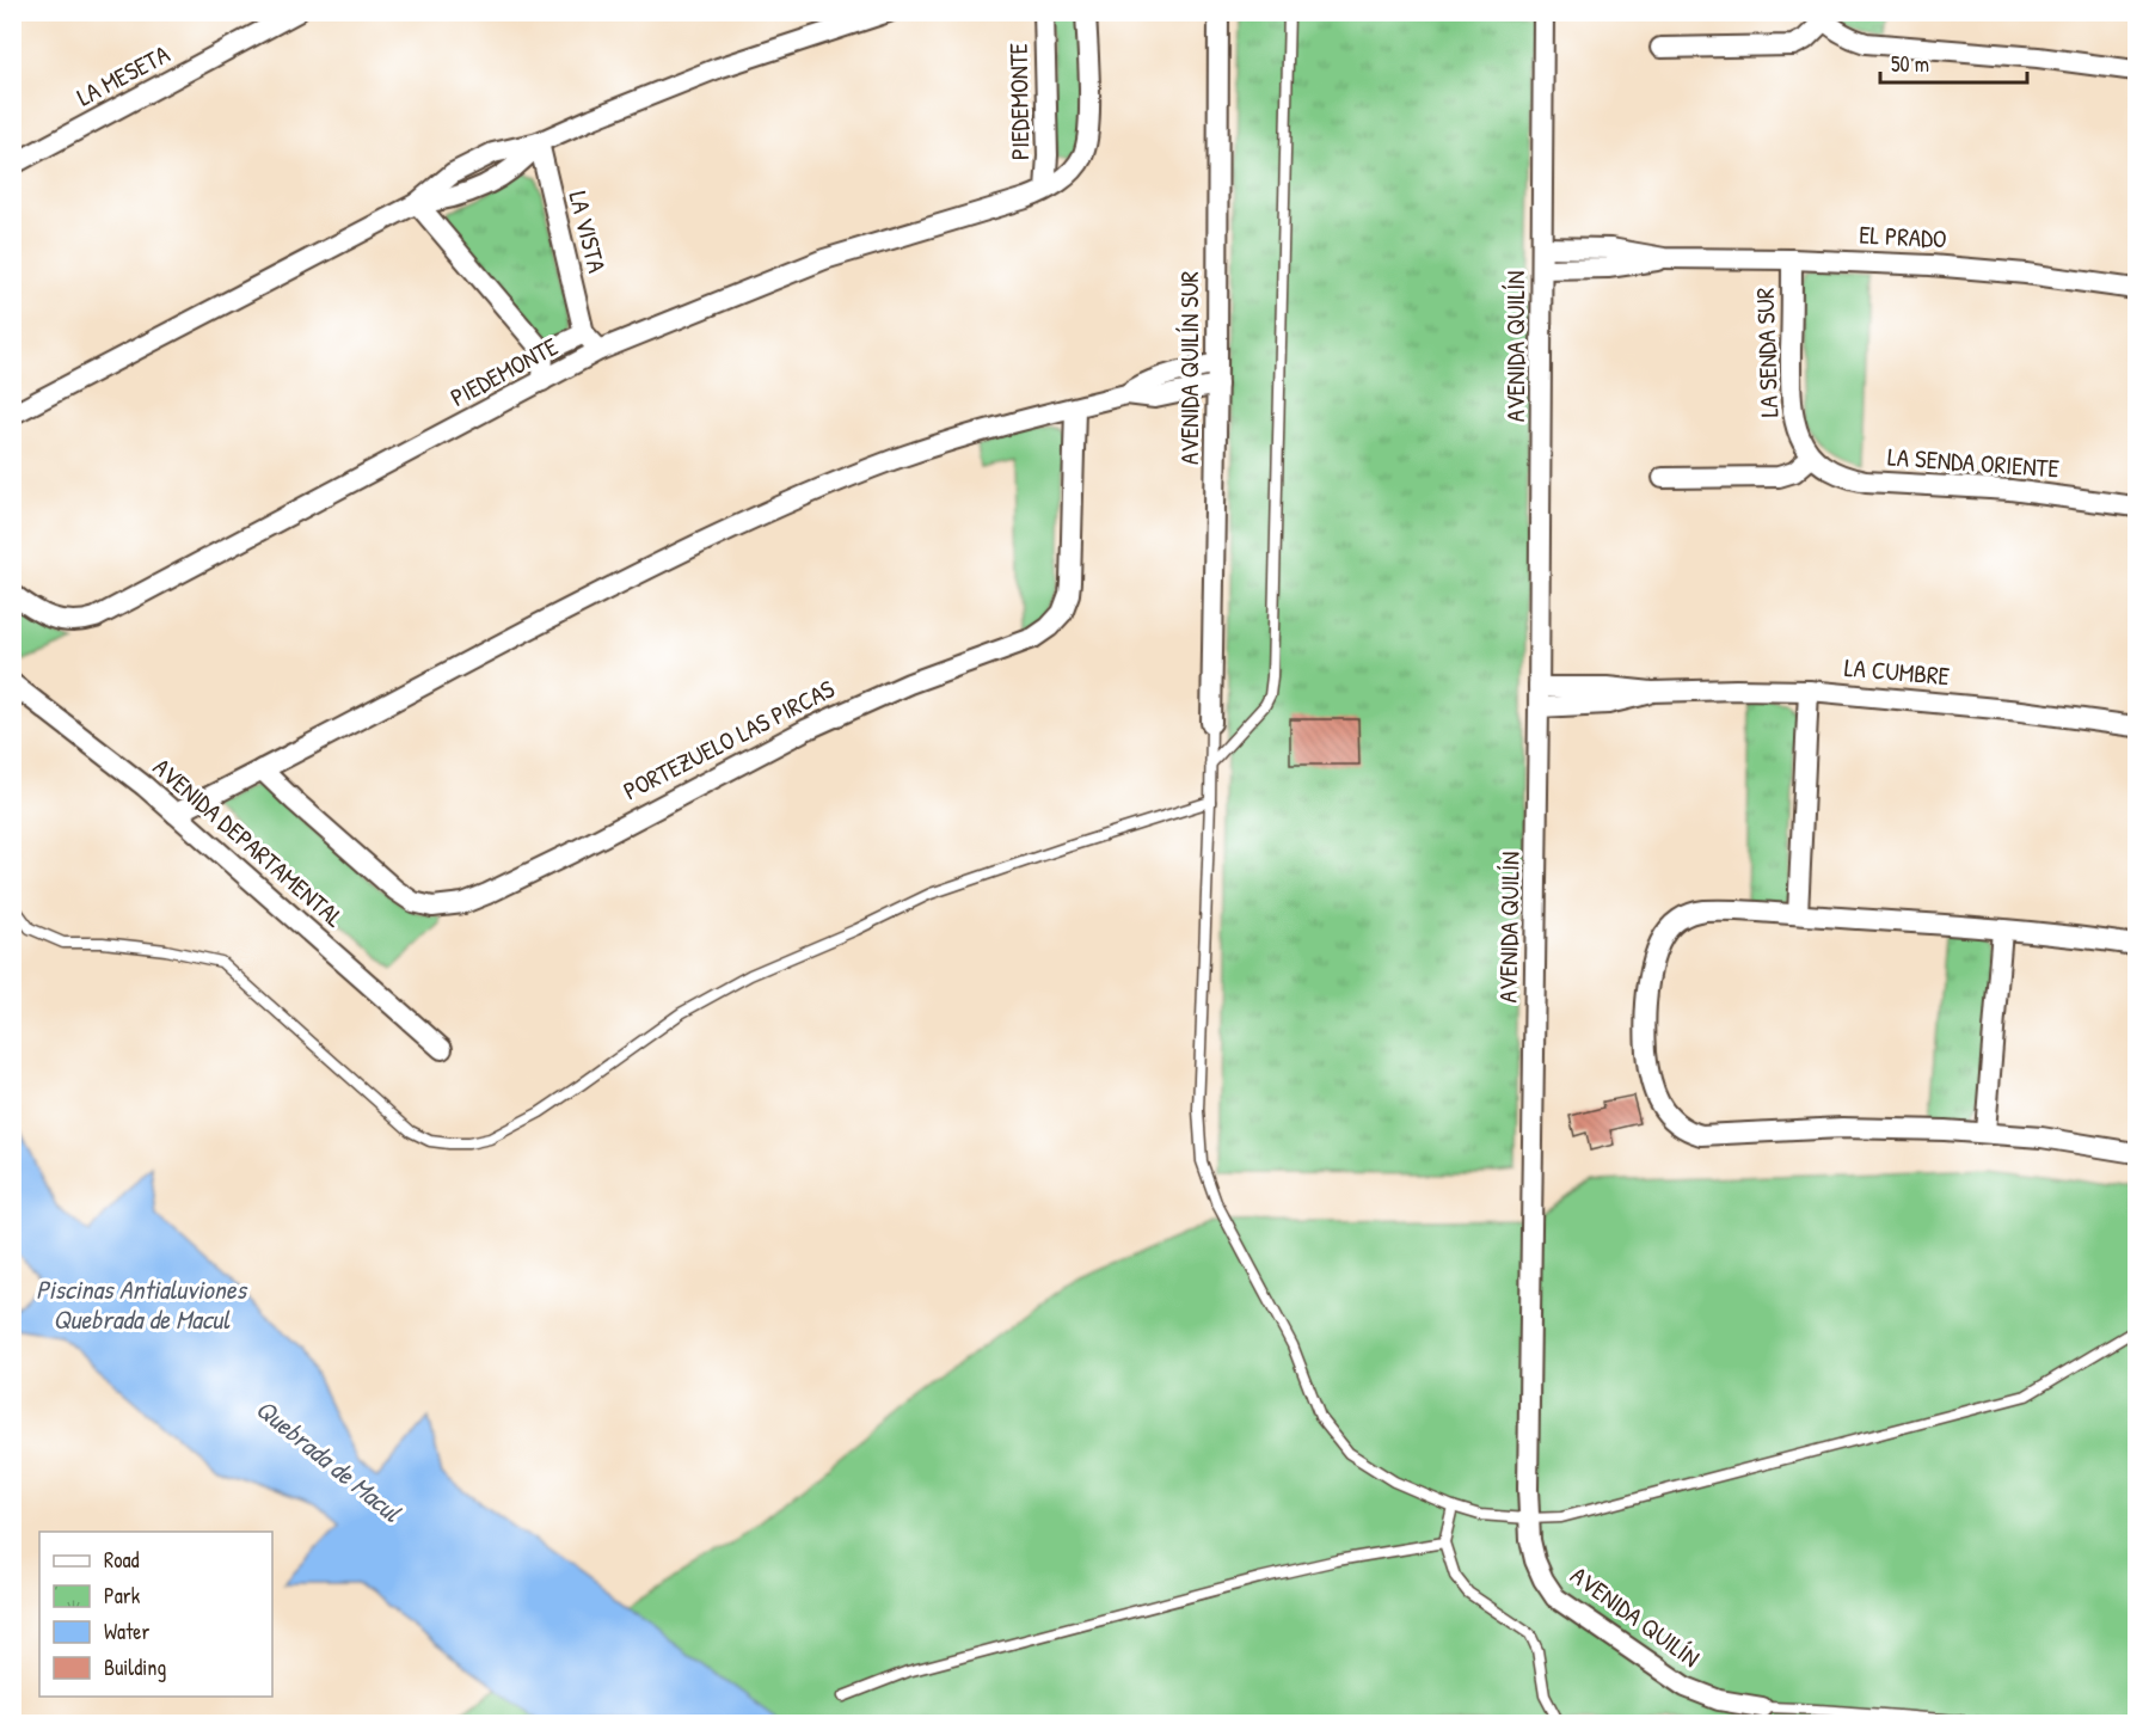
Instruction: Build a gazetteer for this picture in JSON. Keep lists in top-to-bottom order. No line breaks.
{"streets":{"street":["LA MESETA","PIEDEMONTE","LA VISTA","EL PRADO","AVENIDA QUILÍN","LA SENDA SUR","AVENIDA QUILÍN SUR","LA SENDA ORIENTE","LA CUMBRE","PORTEZUELO LAS PIRCAS","AVENIDA DEPARTAMENTAL"]},"crossings":[["PIEDEMONTE","LA VISTA"],["EL PRADO","AVENIDA QUILÍN"],["EL PRADO","LA SENDA SUR"],["AVENIDA QUILÍN","LA CUMBRE"],["LA SENDA SUR","LA SENDA ORIENTE"]],"water":["Piscinas Antialuviones Quebrada de Macul","Quebrada de Macul"],"legend":["Road","Park","Water","Building"],"scale_bar":"50 m"}
